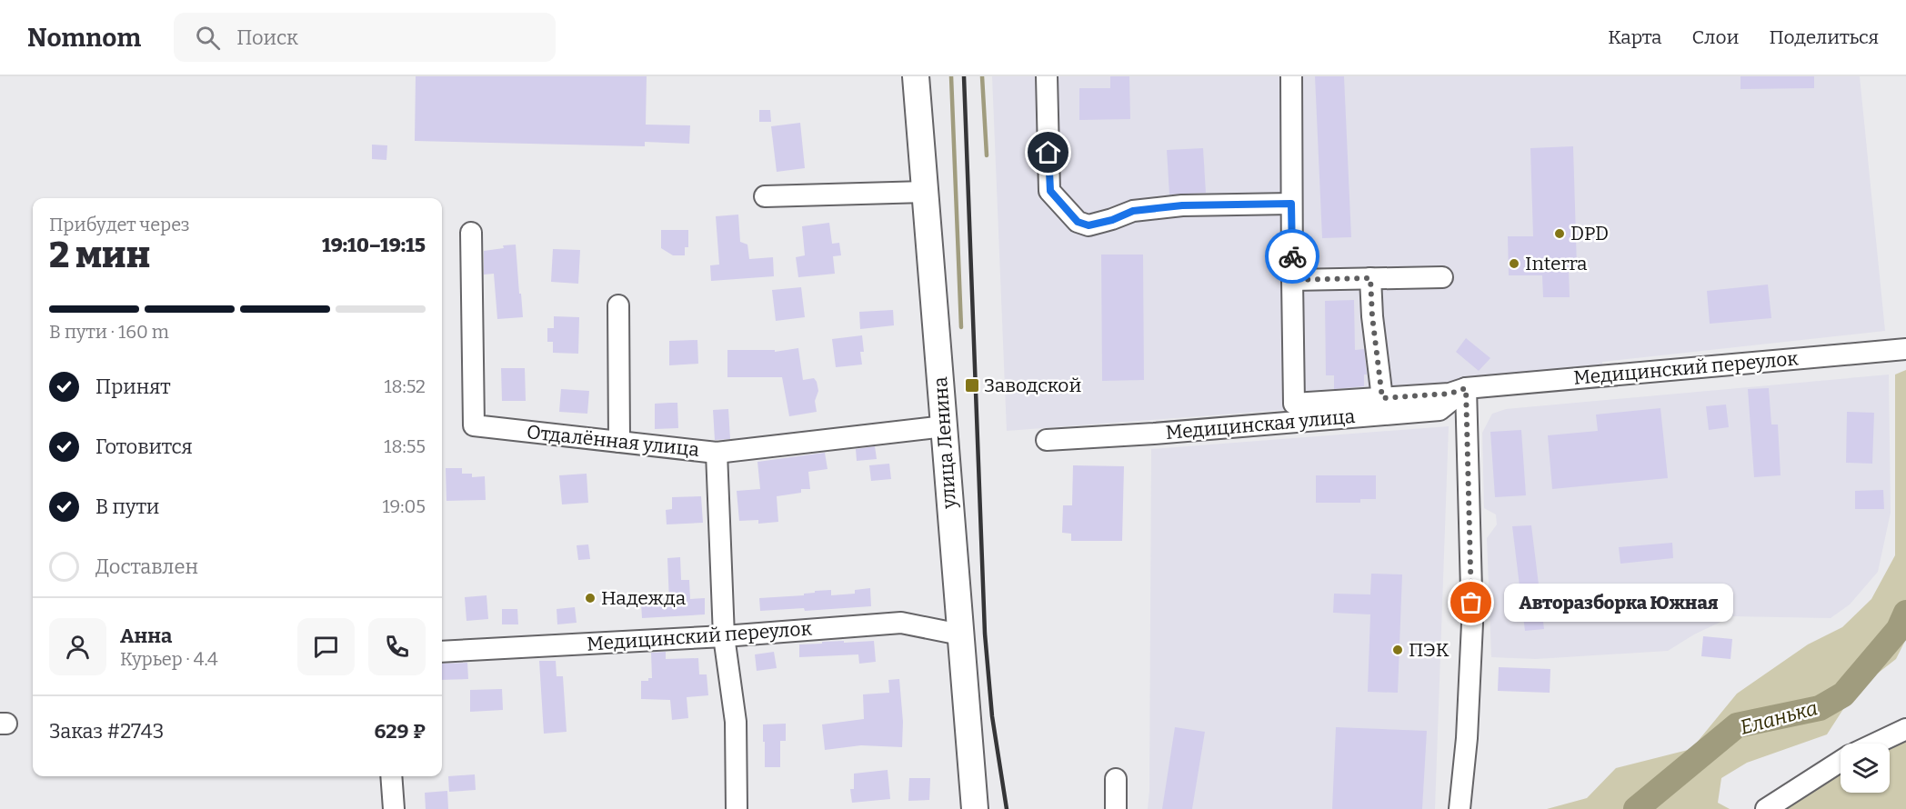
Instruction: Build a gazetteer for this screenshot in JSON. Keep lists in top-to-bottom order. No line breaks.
{"streets":{"main road":["улица Ленина"],"street":["Медицинский переулок","Медицинская улица","Отдалённая улица"]},"crossings":[["Медицинский переулок","Медицинская улица"],["Медицинский переулок","улица Ленина"],["Отдалённая улица","улица Ленина"]],"water":["Еланька"],"places":{"other":["DPD","Interra","Надежда","Авторазборка Южная","ПЭК"],"transit":["Заводской"]},"page":{"header":"Nomnom","search":"Поиск","nav":["Карта","Слои","Поделиться"],"heading":["2 мин","Прибудет через","19:10–19:15"],"panel":["Анна","Курьер · 4.4","Заказ #2743","629 ₽"],"bar":"В пути · 160 m","list":[["Принят","18:52"],["Готовится","18:55"],["В пути","19:05"],"Доставлен"],"bubble":"Авторазборка Южная"}}
